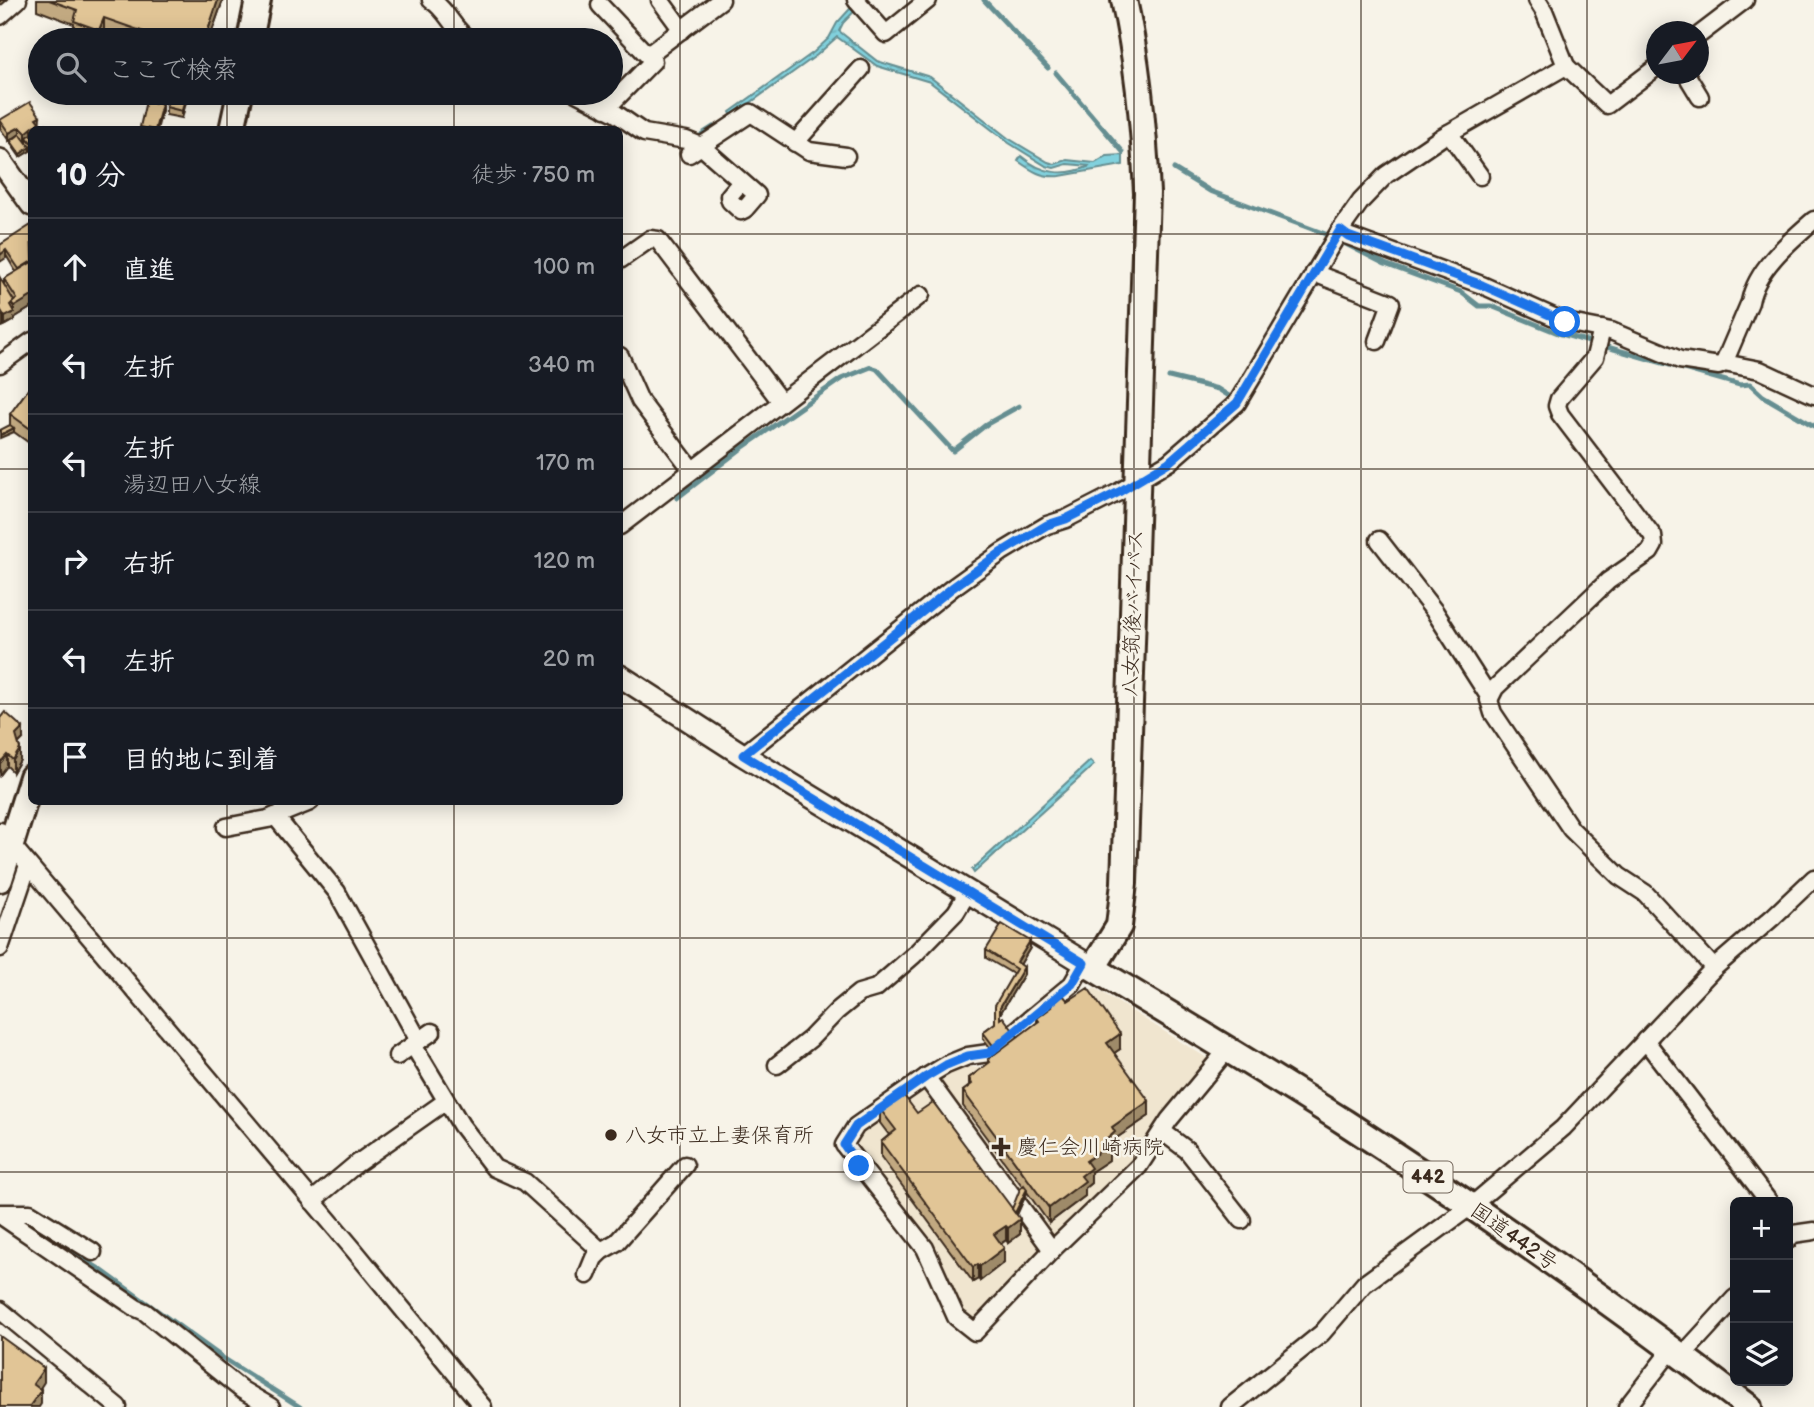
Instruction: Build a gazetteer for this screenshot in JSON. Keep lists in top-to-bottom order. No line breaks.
{"streets":{"highway":["八女筑後バイパス","442","国道442号"]},"crossings":[["八女筑後バイパス","国道442号"]],"places":{"other":["八女市立上妻保育所"],"health":["慶仁会川崎病院"]},"north":"top right","page":{"search":"ここで検索","heading":["10 分","徒歩 · 750 m"],"list":[["直進","100 m"],["左折","340 m"],["左折","湯辺田八女線","170 m"],["右折","120 m"],["左折","20 m"],"目的地に到着"],"map_buttons":["+","−"]}}
